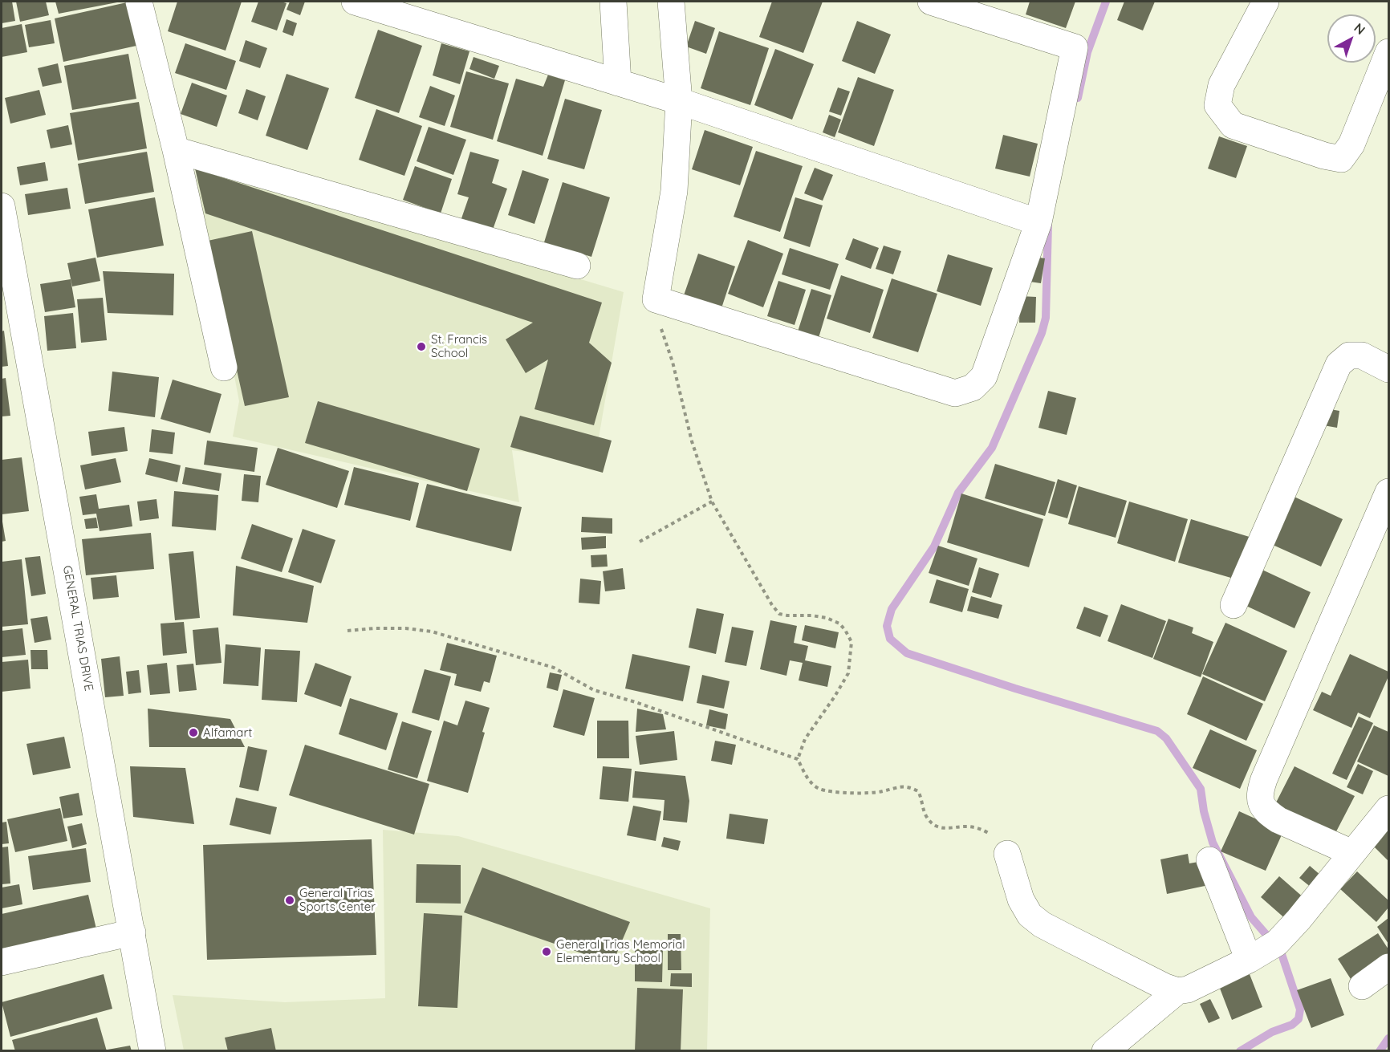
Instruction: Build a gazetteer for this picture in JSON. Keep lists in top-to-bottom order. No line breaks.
{"streets":{"street":["GENERAL TRIAS DRIVE"]},"places":["St. Francis School","Alfamart","General Trias Sports Center","General Trias Memorial Elementary School"],"north":"top right"}
